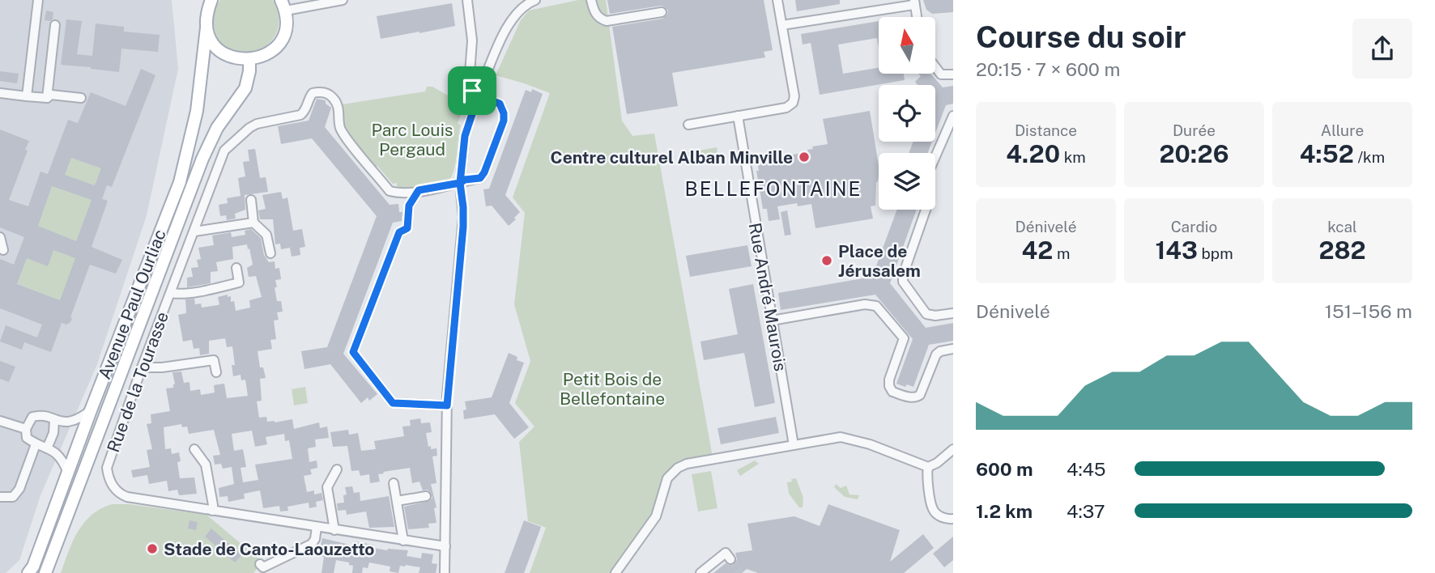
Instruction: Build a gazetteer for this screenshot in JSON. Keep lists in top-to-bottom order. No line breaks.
{"streets":{"main road":["Avenue Paul Ourliac"],"street":["Rue André Maurois","Rue de la Tourasse"]},"districts":["BELLEFONTAINE"],"parks":["Parc Louis Pergaud","Petit Bois de Bellefontaine"],"places":["Centre culturel Alban Minville","Place de Jérusalem","Stade de Canto-Laouzetto"],"north":"top","page":{"heading":["Course du soir","20:15 · 7 × 600 m"],"stats":[["Distance","4.20 km"],["Durée","20:26"],["Allure","4:52 /km"],["Dénivelé","42 m"],["Cardio","143 bpm"],["kcal","282"]],"chart":["Dénivelé","151–156 m"],"list":[{"name":"600 m","note":"4:45"},{"name":"1.2 km","note":"4:37"}]}}
